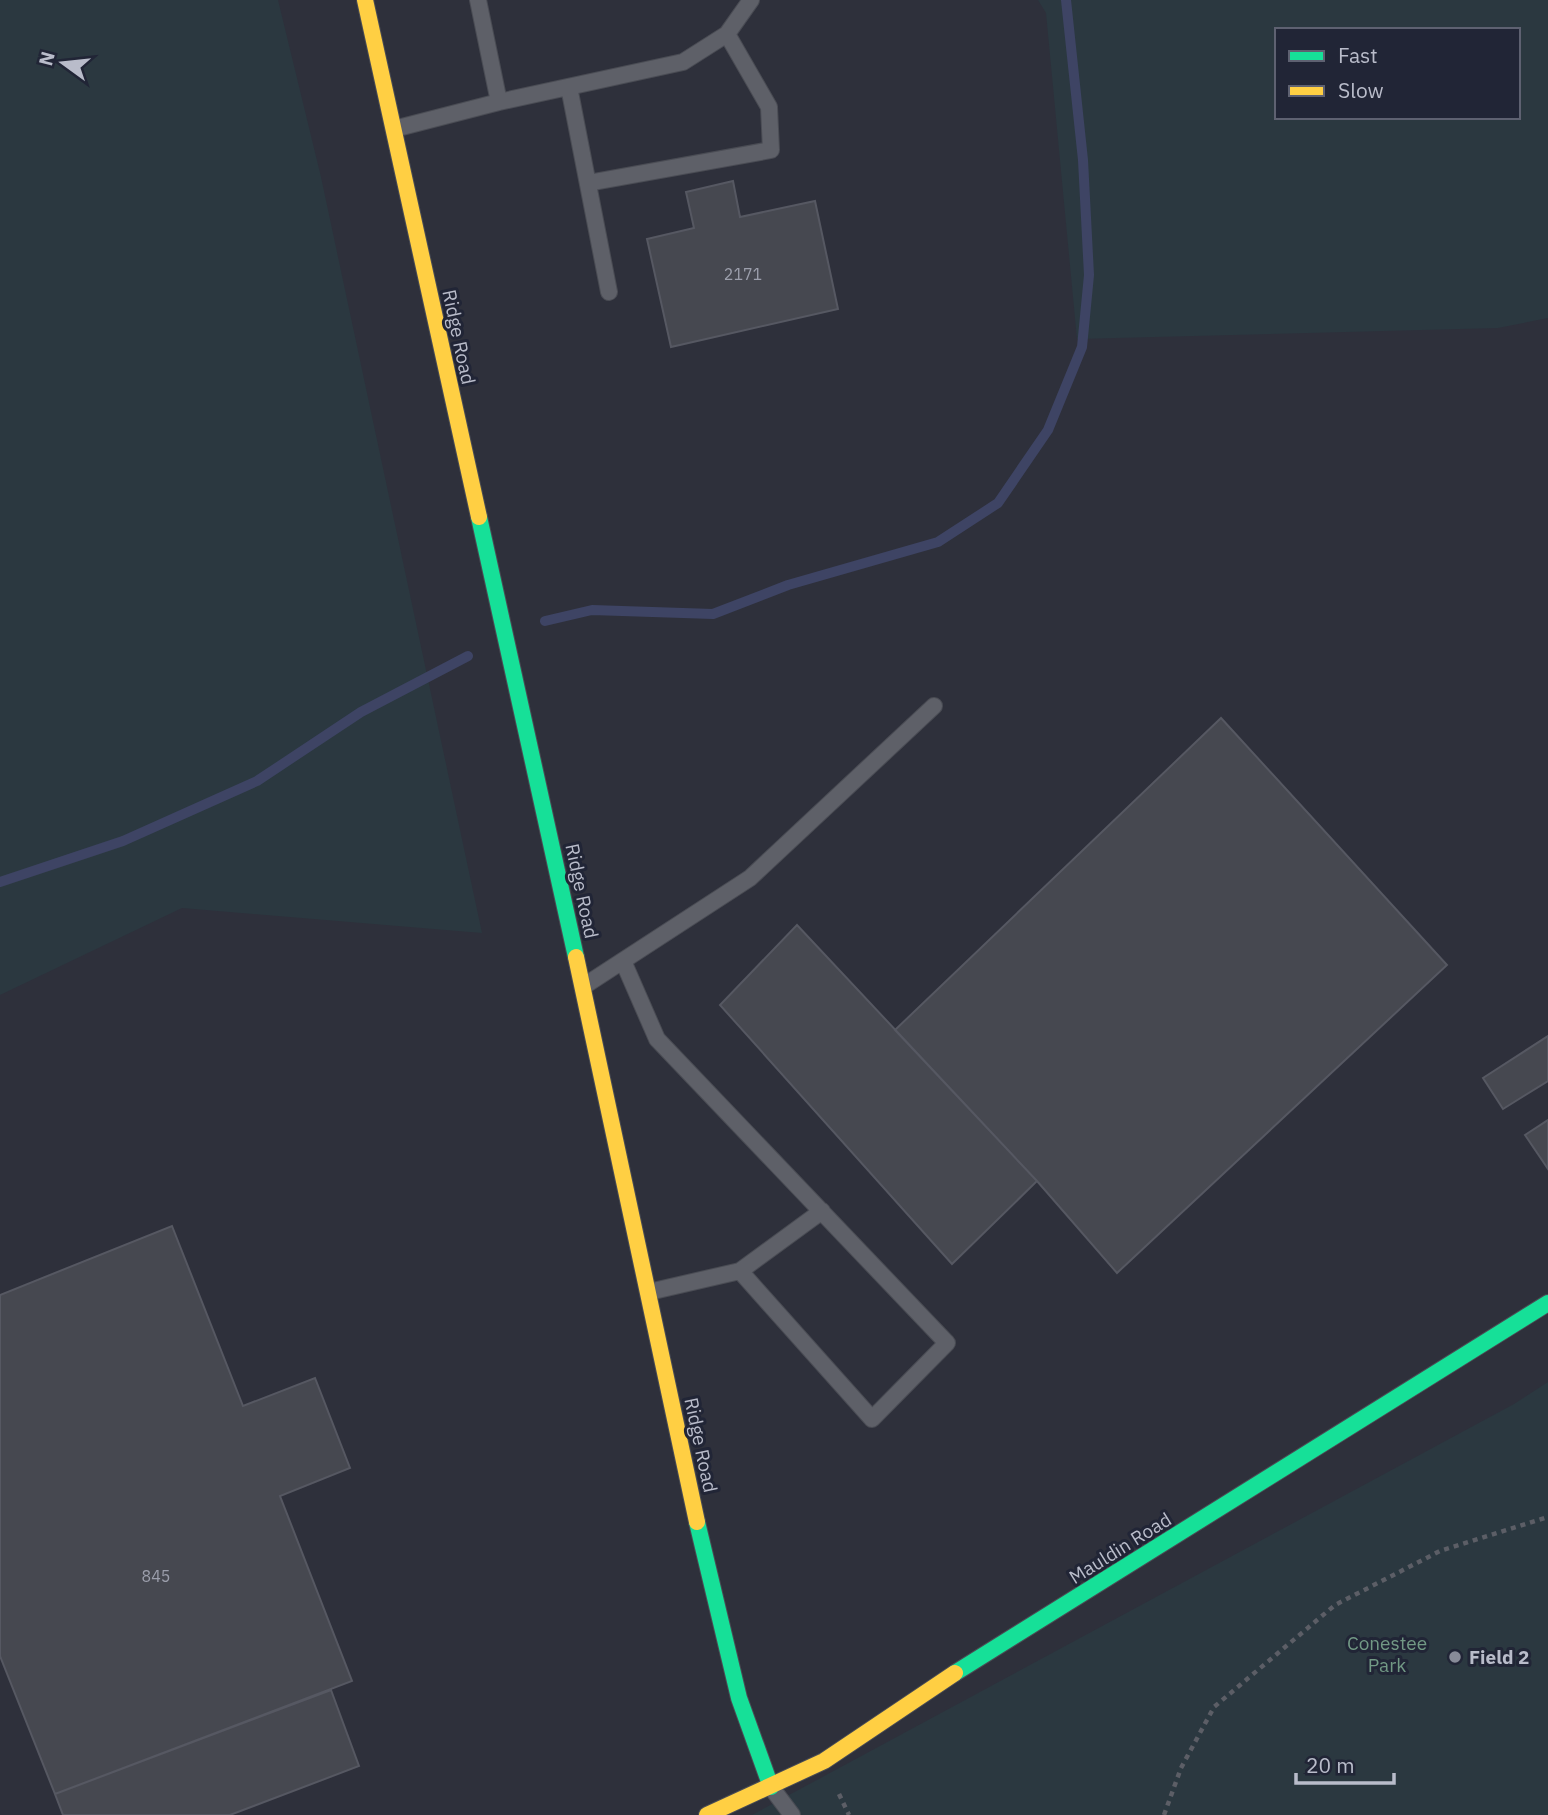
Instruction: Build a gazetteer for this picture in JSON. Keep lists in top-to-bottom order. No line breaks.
{"streets":{"street":["Ridge Road","Mauldin Road"]},"crossings":[["Ridge Road","Mauldin Road"]],"parks":["Conestee Park"],"places":["Field 2"],"house_numbers":["2171","845"],"legend":["Fast","Slow"],"scale_bar":"20 m","north":"left"}
